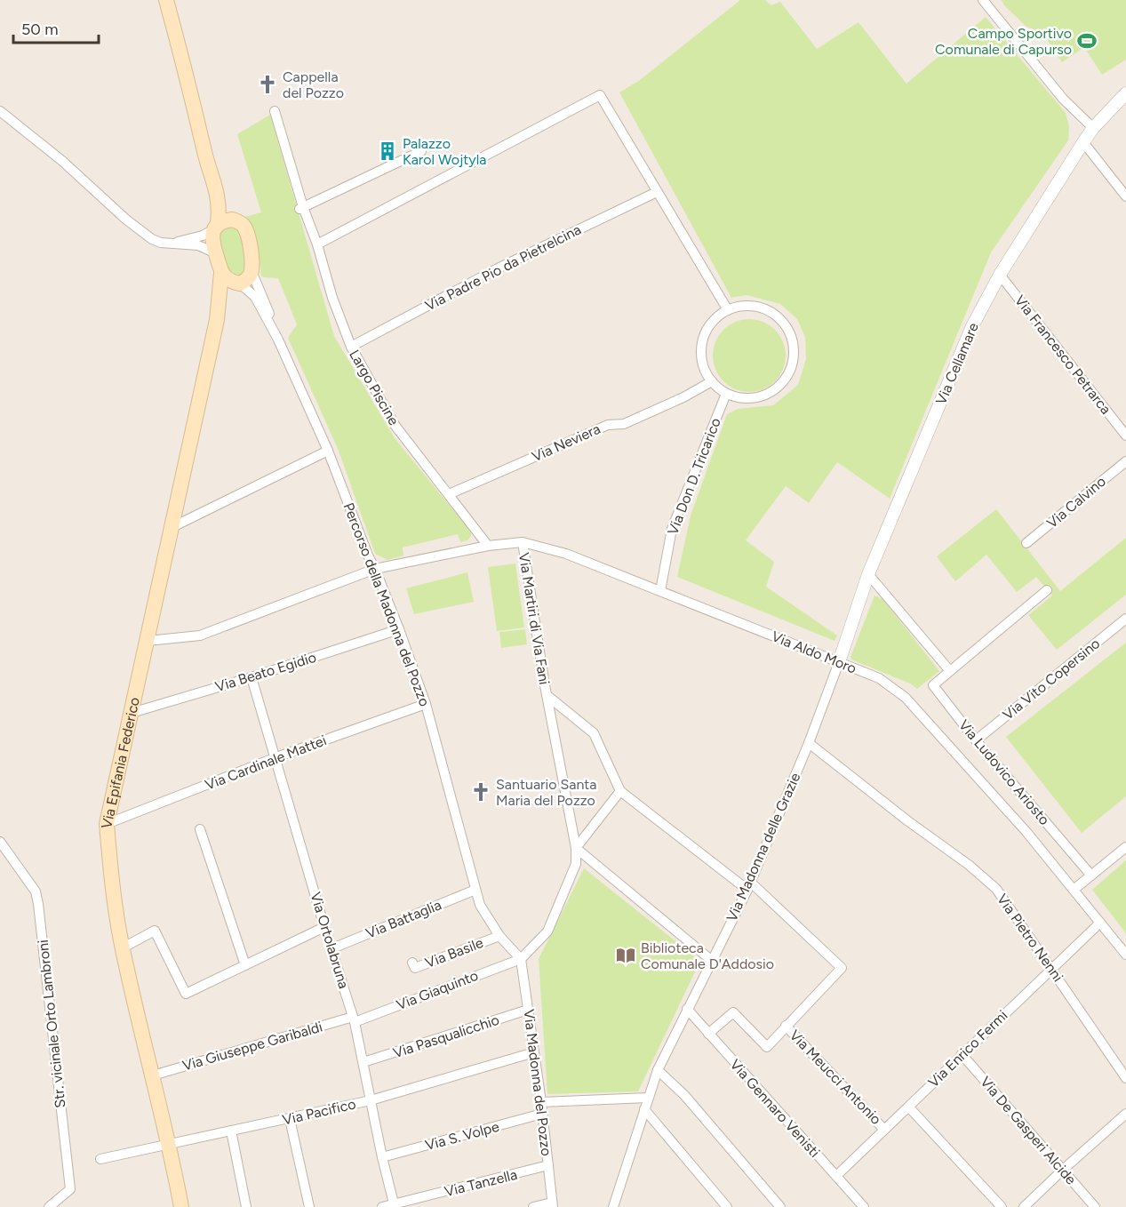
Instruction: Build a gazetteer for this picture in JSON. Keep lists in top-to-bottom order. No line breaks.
{"streets":{"main road":["Via Epifania Federico"],"street":["Via Padre Pio da Pietrelcina","Via Francesco Petrarca","Via Cellamare","Largo Piscine","Via Neviera","Via Don D. Tricarico","Via Calvino","Percorso della Madonna del Pozzo","Via Martiri di Via Fani","Via Aldo Moro","Via Beato Egidio","Via Vito Copersino","Via Cardinale Mattei","Via Ludovico Ariosto","Via Madonna delle Grazie","Via Battaglia","Via Pietro Nenni","Via Ortolabruna","Via Basile","Via Giaquinto","Str. vicinale Orto Lambroni","Via Pasqualicchio","Via Giuseppe Garibaldi","Via Enrico Fermi","Via Meucci Antonio","Via Madonna del Pozzo","Via Gennaro Venisti","Via Pacifico","Via De Gasperi Alcide","Via S. Volpe","Via Tanzella"]},"crossings":[["Via Padre Pio da Pietrelcina","Largo Piscine"],["Via Francesco Petrarca","Via Cellamare"],["Via Cellamare","Via Aldo Moro"],["Via Cellamare","Via Madonna delle Grazie"],["Largo Piscine","Via Neviera"],["Largo Piscine","Via Aldo Moro"],["Via Neviera","Via Don D. Tricarico"],["Via Don D. Tricarico","Via Aldo Moro"],["Percorso della Madonna del Pozzo","Via Aldo Moro"],["Percorso della Madonna del Pozzo","Via Beato Egidio"],["Percorso della Madonna del Pozzo","Via Cardinale Mattei"],["Percorso della Madonna del Pozzo","Via Battaglia"],["Percorso della Madonna del Pozzo","Via Basile"],["Percorso della Madonna del Pozzo","Via Giaquinto"],["Percorso della Madonna del Pozzo","Via Madonna del Pozzo"],["Via Martiri di Via Fani","Via Aldo Moro"],["Via Aldo Moro","Via Epifania Federico"],["Via Aldo Moro","Via Madonna delle Grazie"],["Via Aldo Moro","Via Enrico Fermi"],["Via Beato Egidio","Via Epifania Federico"],["Via Beato Egidio","Via Ortolabruna"],["Via Vito Copersino","Via Ludovico Ariosto"],["Via Cardinale Mattei","Via Epifania Federico"],["Via Cardinale Mattei","Via Ortolabruna"],["Via Epifania Federico","Via Giuseppe Garibaldi"],["Via Epifania Federico","Via Pacifico"],["Via Madonna delle Grazie","Via Pietro Nenni"],["Via Madonna delle Grazie","Via Gennaro Venisti"],["Via Battaglia","Via Ortolabruna"],["Via Pietro Nenni","Via Enrico Fermi"],["Via Ortolabruna","Via Giaquinto"],["Via Ortolabruna","Via Pasqualicchio"],["Via Ortolabruna","Via Giuseppe Garibaldi"],["Via Ortolabruna","Via Pacifico"],["Via Ortolabruna","Via S. Volpe"],["Via Ortolabruna","Via Tanzella"],["Via Giaquinto","Via Giuseppe Garibaldi"],["Via Giaquinto","Via Madonna del Pozzo"],["Via Pasqualicchio","Via Madonna del Pozzo"],["Via Enrico Fermi","Via Meucci Antonio"],["Via Enrico Fermi","Via Gennaro Venisti"],["Via Enrico Fermi","Via De Gasperi Alcide"],["Via Madonna del Pozzo","Via Pacifico"],["Via Madonna del Pozzo","Via S. Volpe"],["Via Madonna del Pozzo","Via Tanzella"]],"places":{"sports":["Campo Sportivo Comunale di Capurso"],"church":["Cappella del Pozzo","Santuario Santa Maria del Pozzo"],"building":["Palazzo Karol Wojtyla"],"library":["Biblioteca Comunale D'Addosio"]},"scale_bar":"50 m"}
